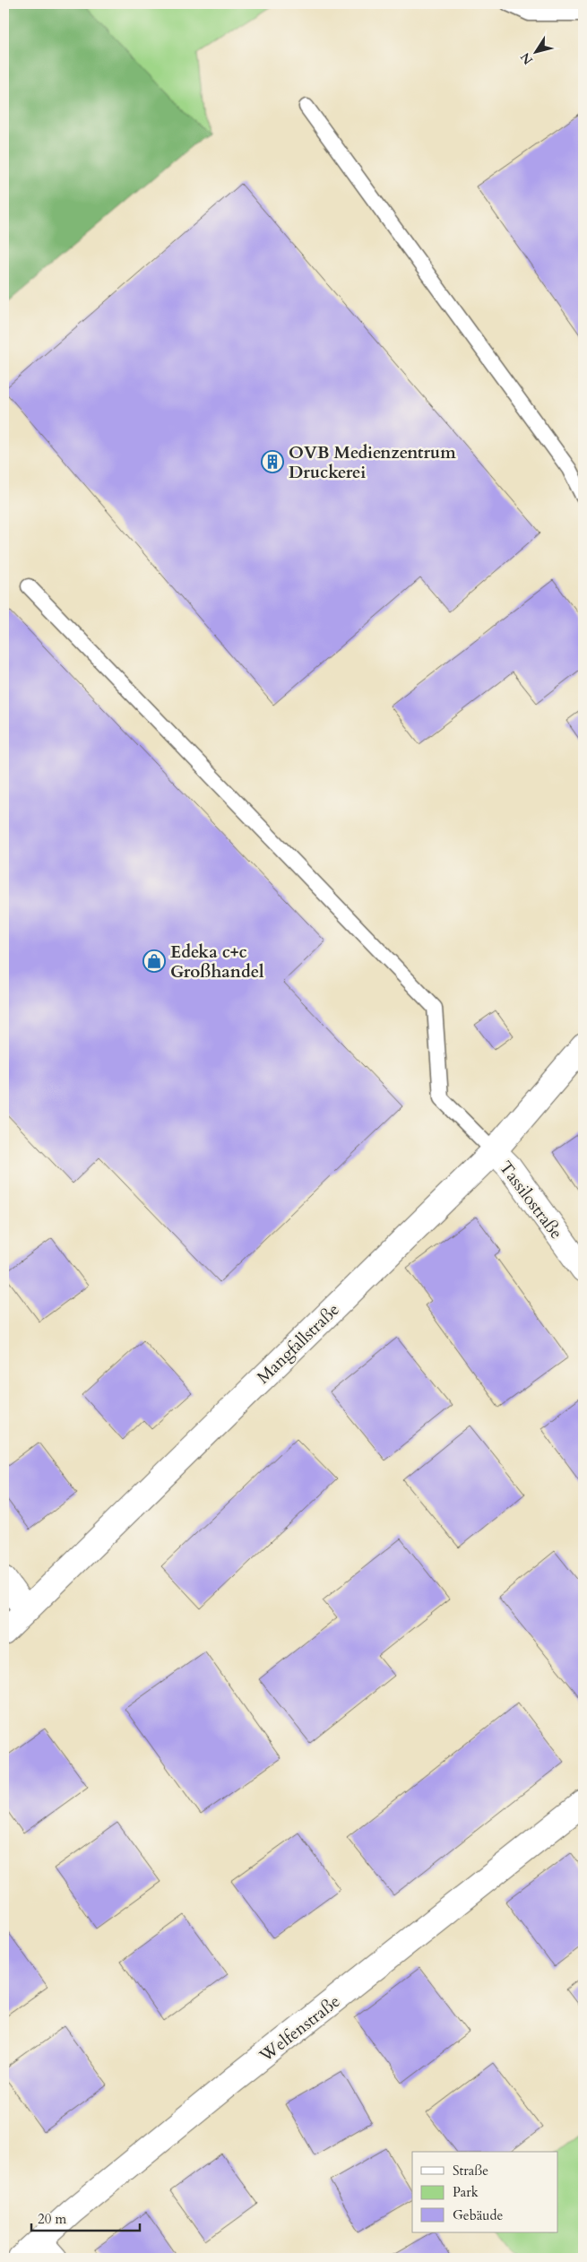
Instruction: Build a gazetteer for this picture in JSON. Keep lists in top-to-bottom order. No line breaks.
{"streets":{"street":["Tassilostraße","Mangfallstraße","Welfenstraße"]},"crossings":[["Tassilostraße","Mangfallstraße"]],"places":{"building":["OVB Medienzentrum Druckerei"],"shop":["Edeka c+c Großhandel"]},"legend":["Straße","Park","Gebäude"],"scale_bar":"20 m","north":"bottom left"}
